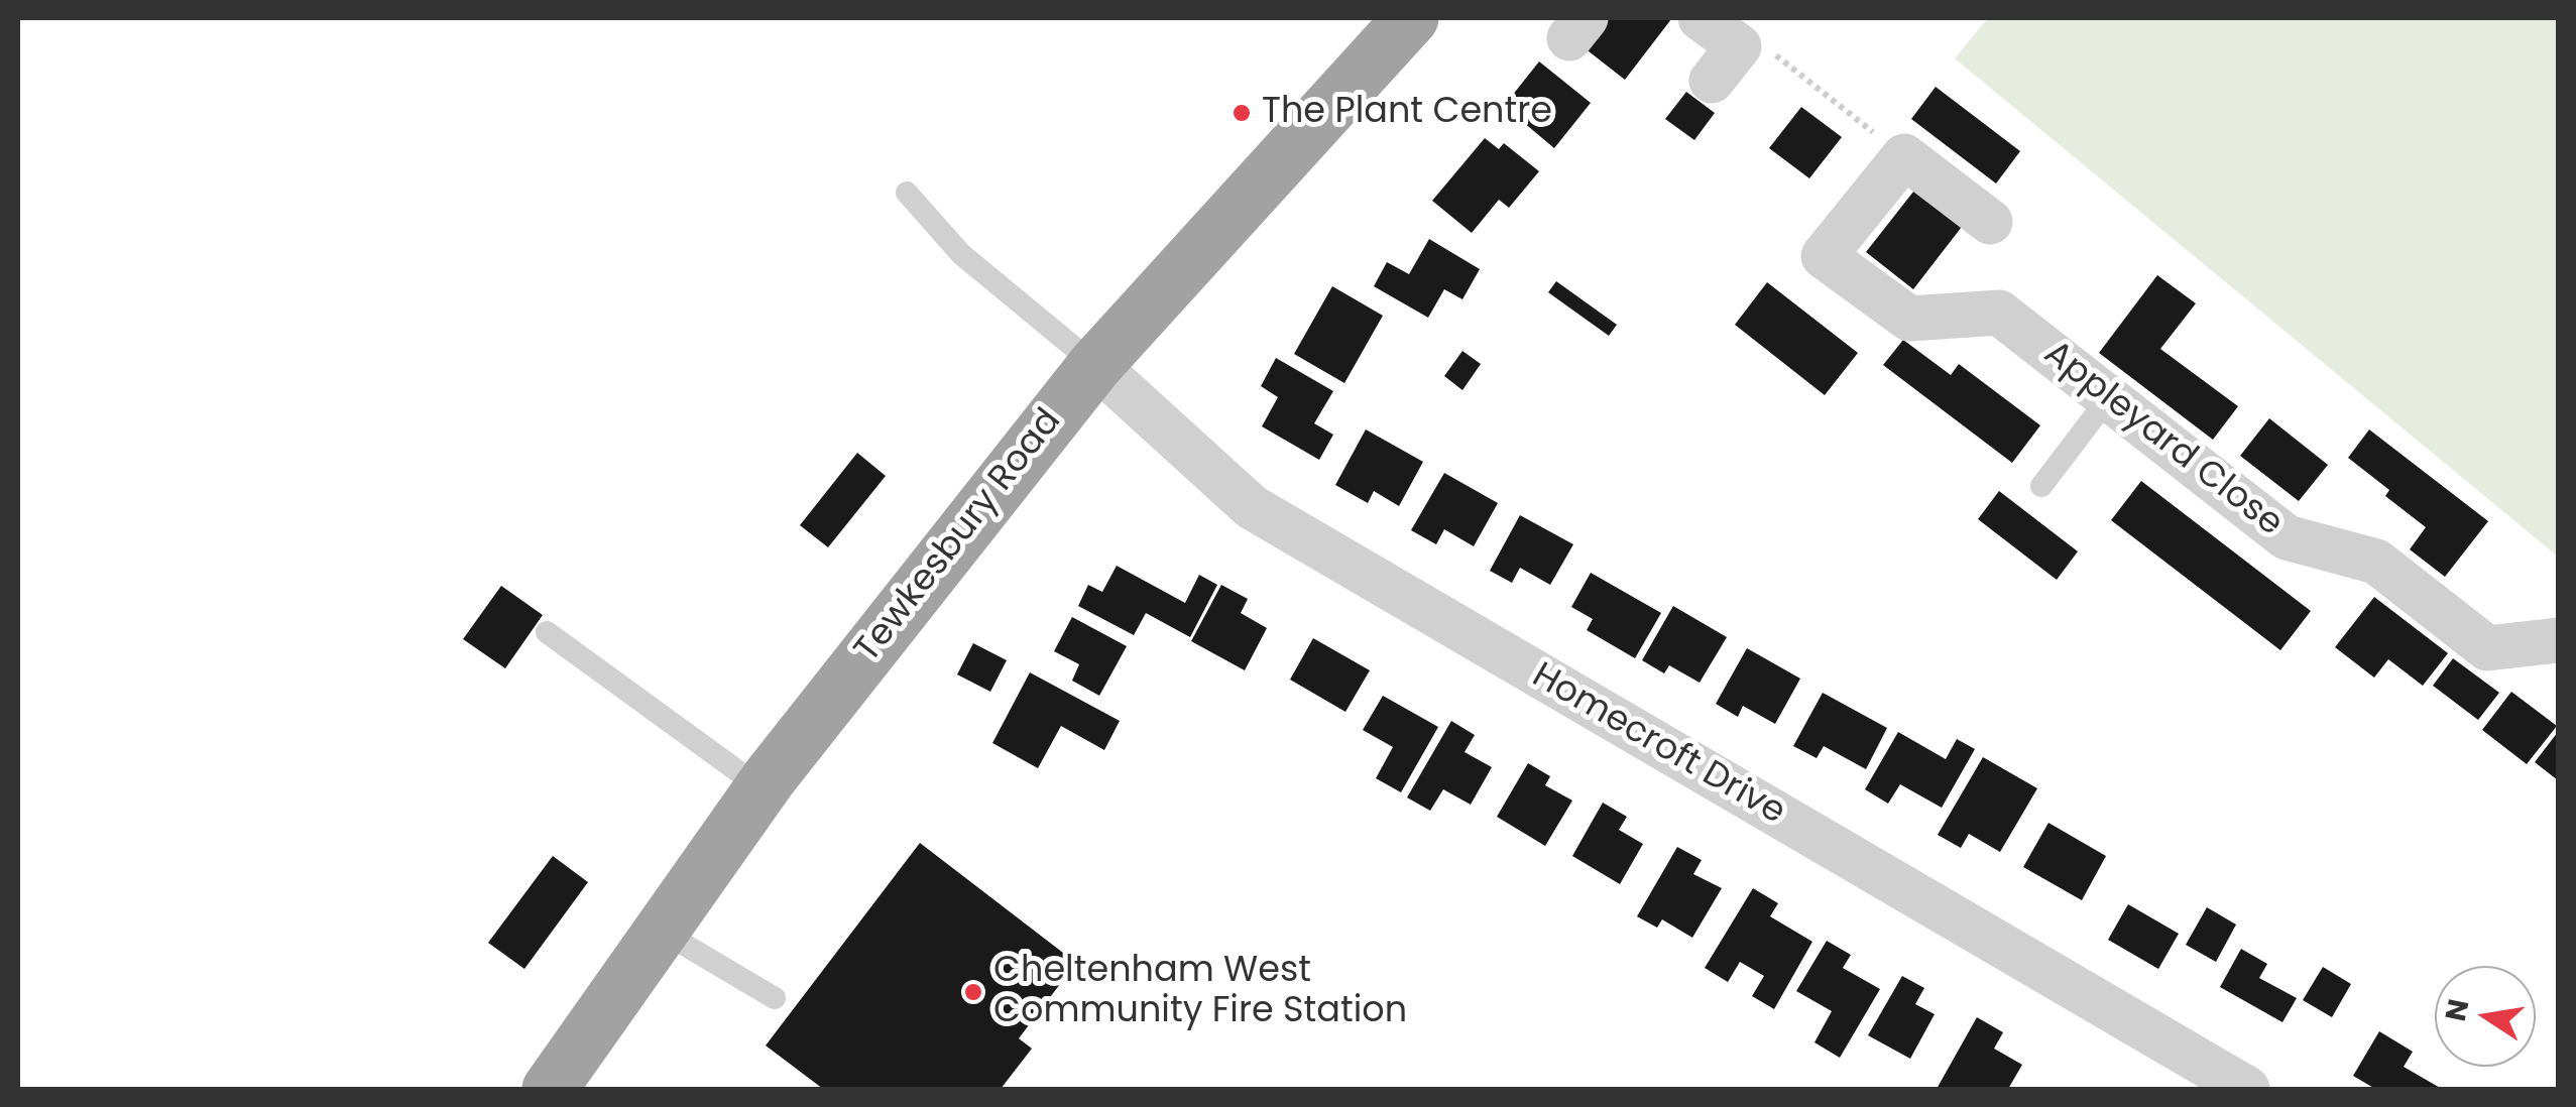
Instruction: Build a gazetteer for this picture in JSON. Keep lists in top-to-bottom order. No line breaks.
{"streets":{"highway":["Tewkesbury Road"],"street":["Appleyard Close","Homecroft Drive"]},"crossings":[["Tewkesbury Road","Homecroft Drive"]],"places":["The Plant Centre","Cheltenham West Community Fire Station"],"north":"left"}
